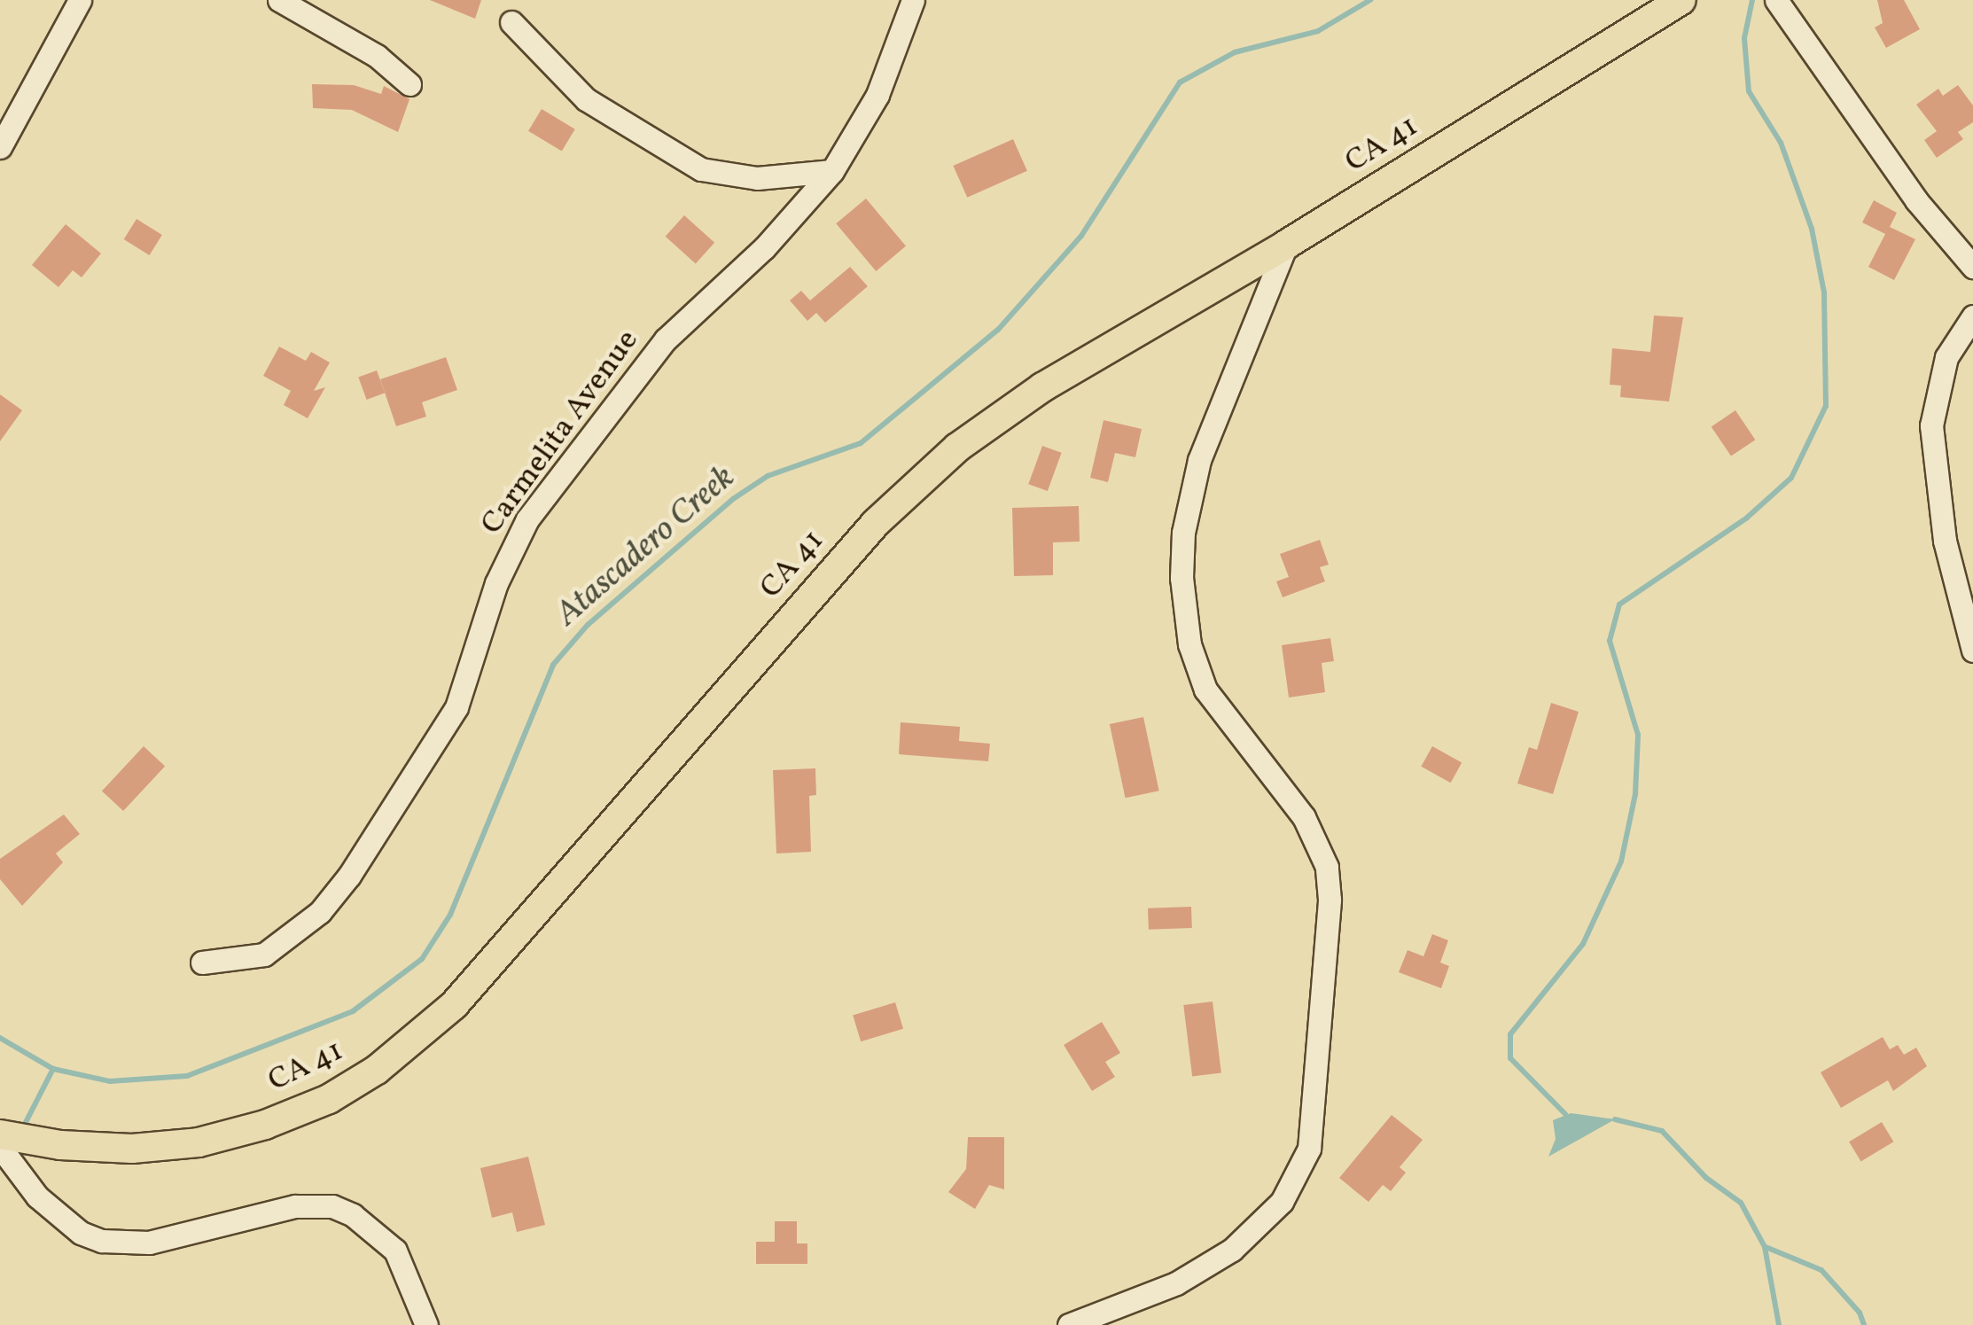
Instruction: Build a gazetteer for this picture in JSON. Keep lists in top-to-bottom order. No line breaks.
{"streets":{"main road":["CA 41"],"street":["Carmelita Avenue"]},"water":["Atascadero Creek"]}
